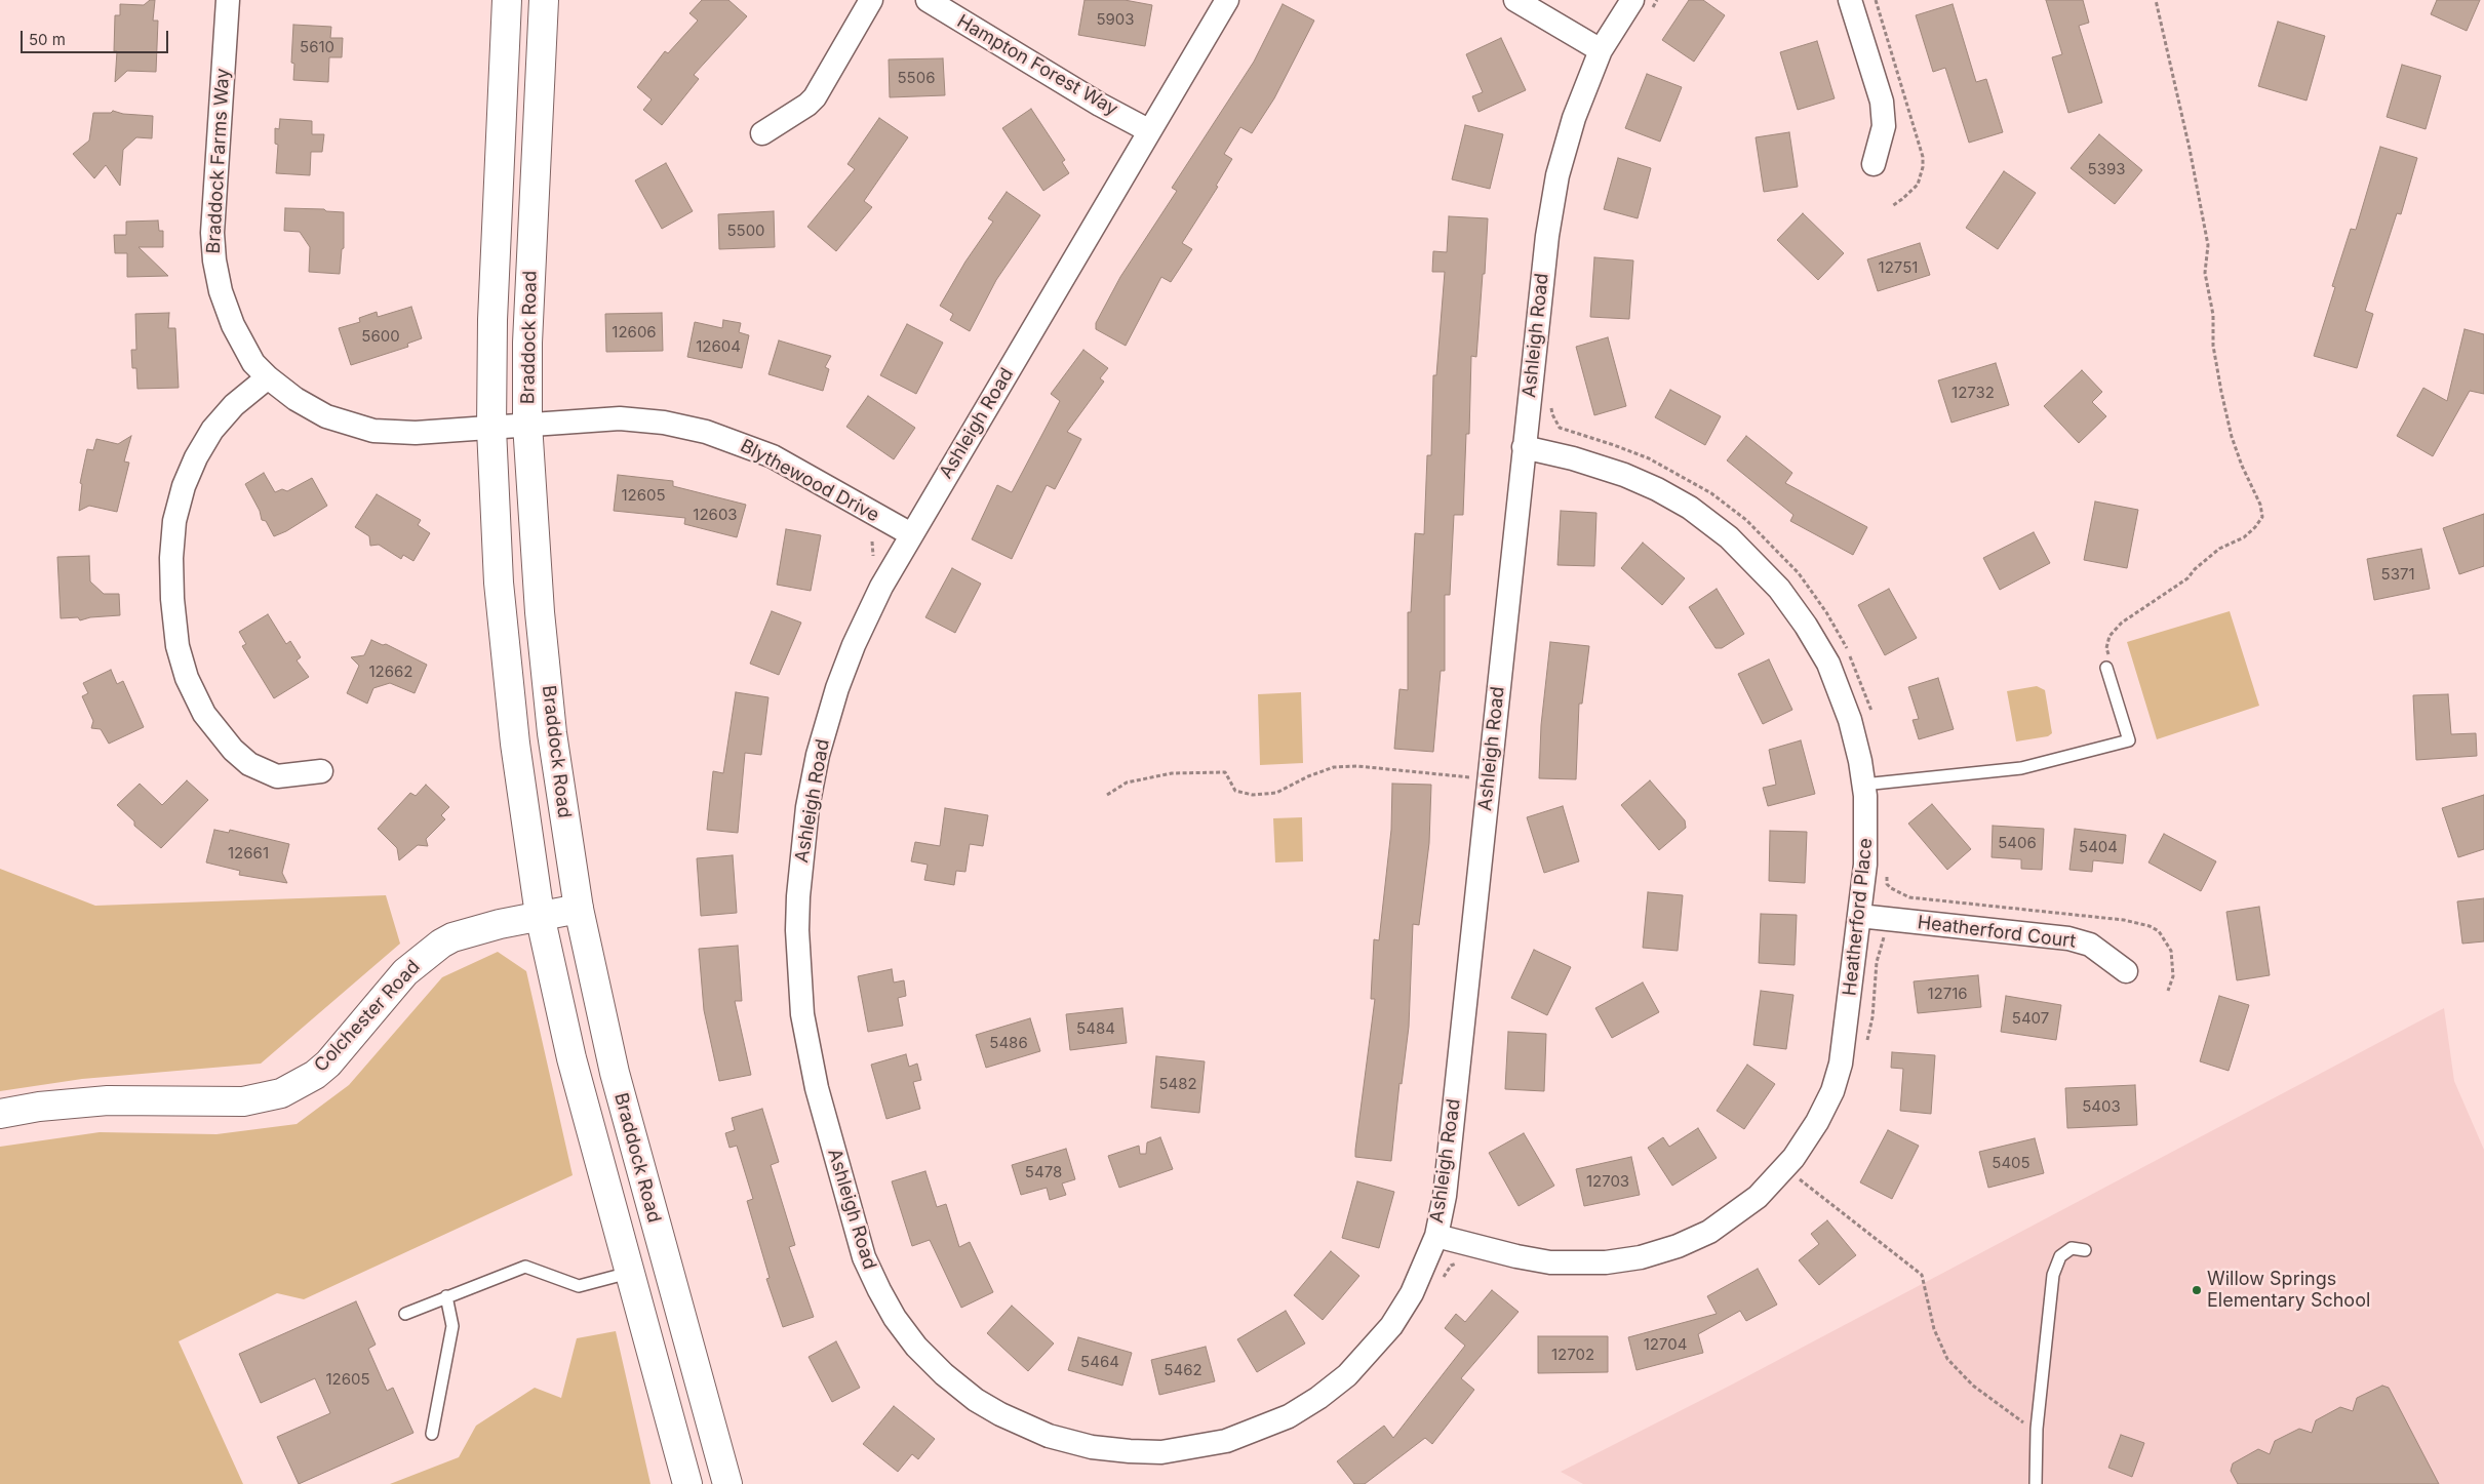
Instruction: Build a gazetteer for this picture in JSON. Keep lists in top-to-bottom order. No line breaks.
{"streets":{"main road":["Braddock Road","Colchester Road"],"street":["Hampton Forest Way","Braddock Farms Way","Ashleigh Road","Blythewood Drive","Heatherford Place","Heatherford Court"]},"crossings":[["Hampton Forest Way","Ashleigh Road"],["Braddock Farms Way","Braddock Road"],["Braddock Farms Way","Blythewood Drive"],["Ashleigh Road","Blythewood Drive"],["Ashleigh Road","Heatherford Place"],["Braddock Road","Blythewood Drive"],["Braddock Road","Colchester Road"],["Heatherford Place","Heatherford Court"]],"places":["Willow Springs Elementary School"],"house_numbers":["5903","5610","5506","5393","5500","12751","12606","5600","12604","12732","12605","12603","5371","12662","5406","5404","12661","12716","5407","5484","5486","5482","5403","5405","5478","12703","12704","12702","5464","5462","12605"],"scale_bar":"50 m"}
